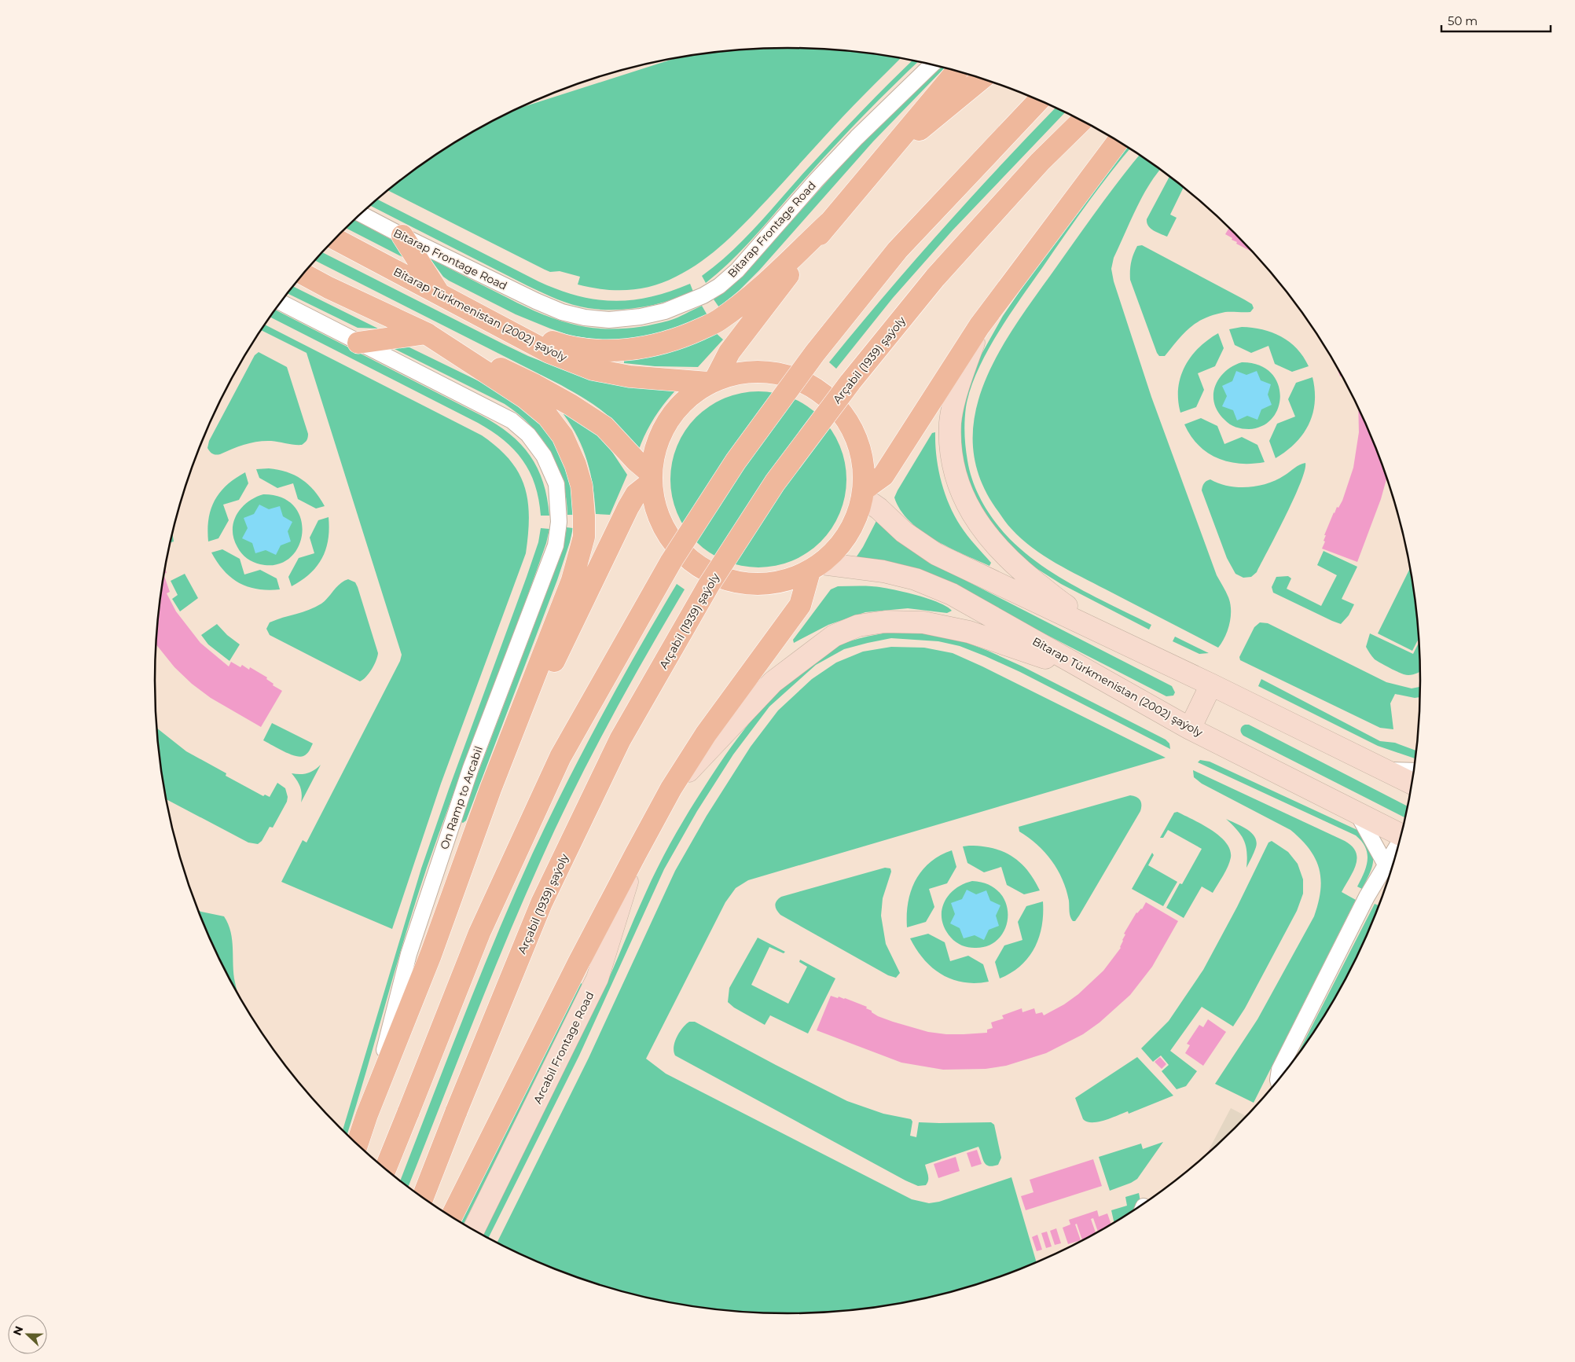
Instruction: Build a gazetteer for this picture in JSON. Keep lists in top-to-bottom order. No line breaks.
{"streets":{"main road":["Bitarap Türkmenistan (2002) şaýoly","Arçabil (1939) şaýoly","Arcabil Frontage Road"],"street":["Bitarap Frontage Road","On Ramp to Arcabil"]},"scale_bar":"50 m","north":"left"}
